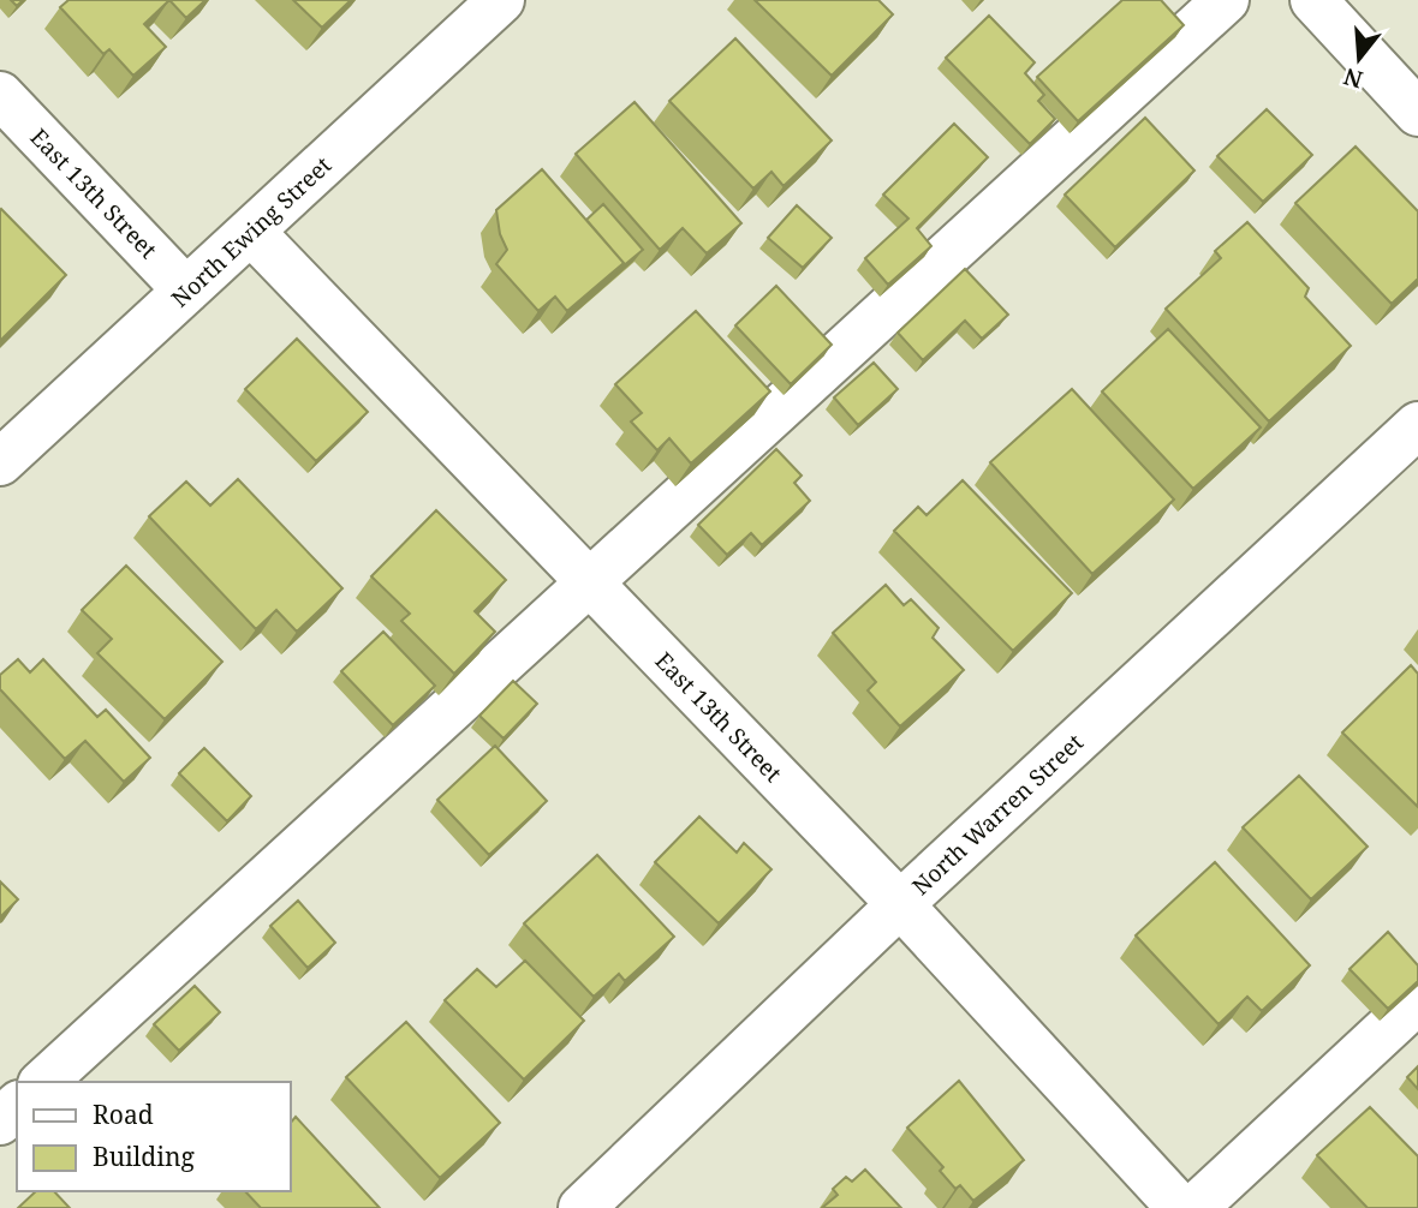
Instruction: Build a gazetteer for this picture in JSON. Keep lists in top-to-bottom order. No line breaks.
{"streets":{"street":["East 13th Street","North Ewing Street","North Warren Street"]},"crossings":[["East 13th Street","North Ewing Street"],["East 13th Street","North Warren Street"]],"legend":["Road","Building"],"north":"bottom"}
